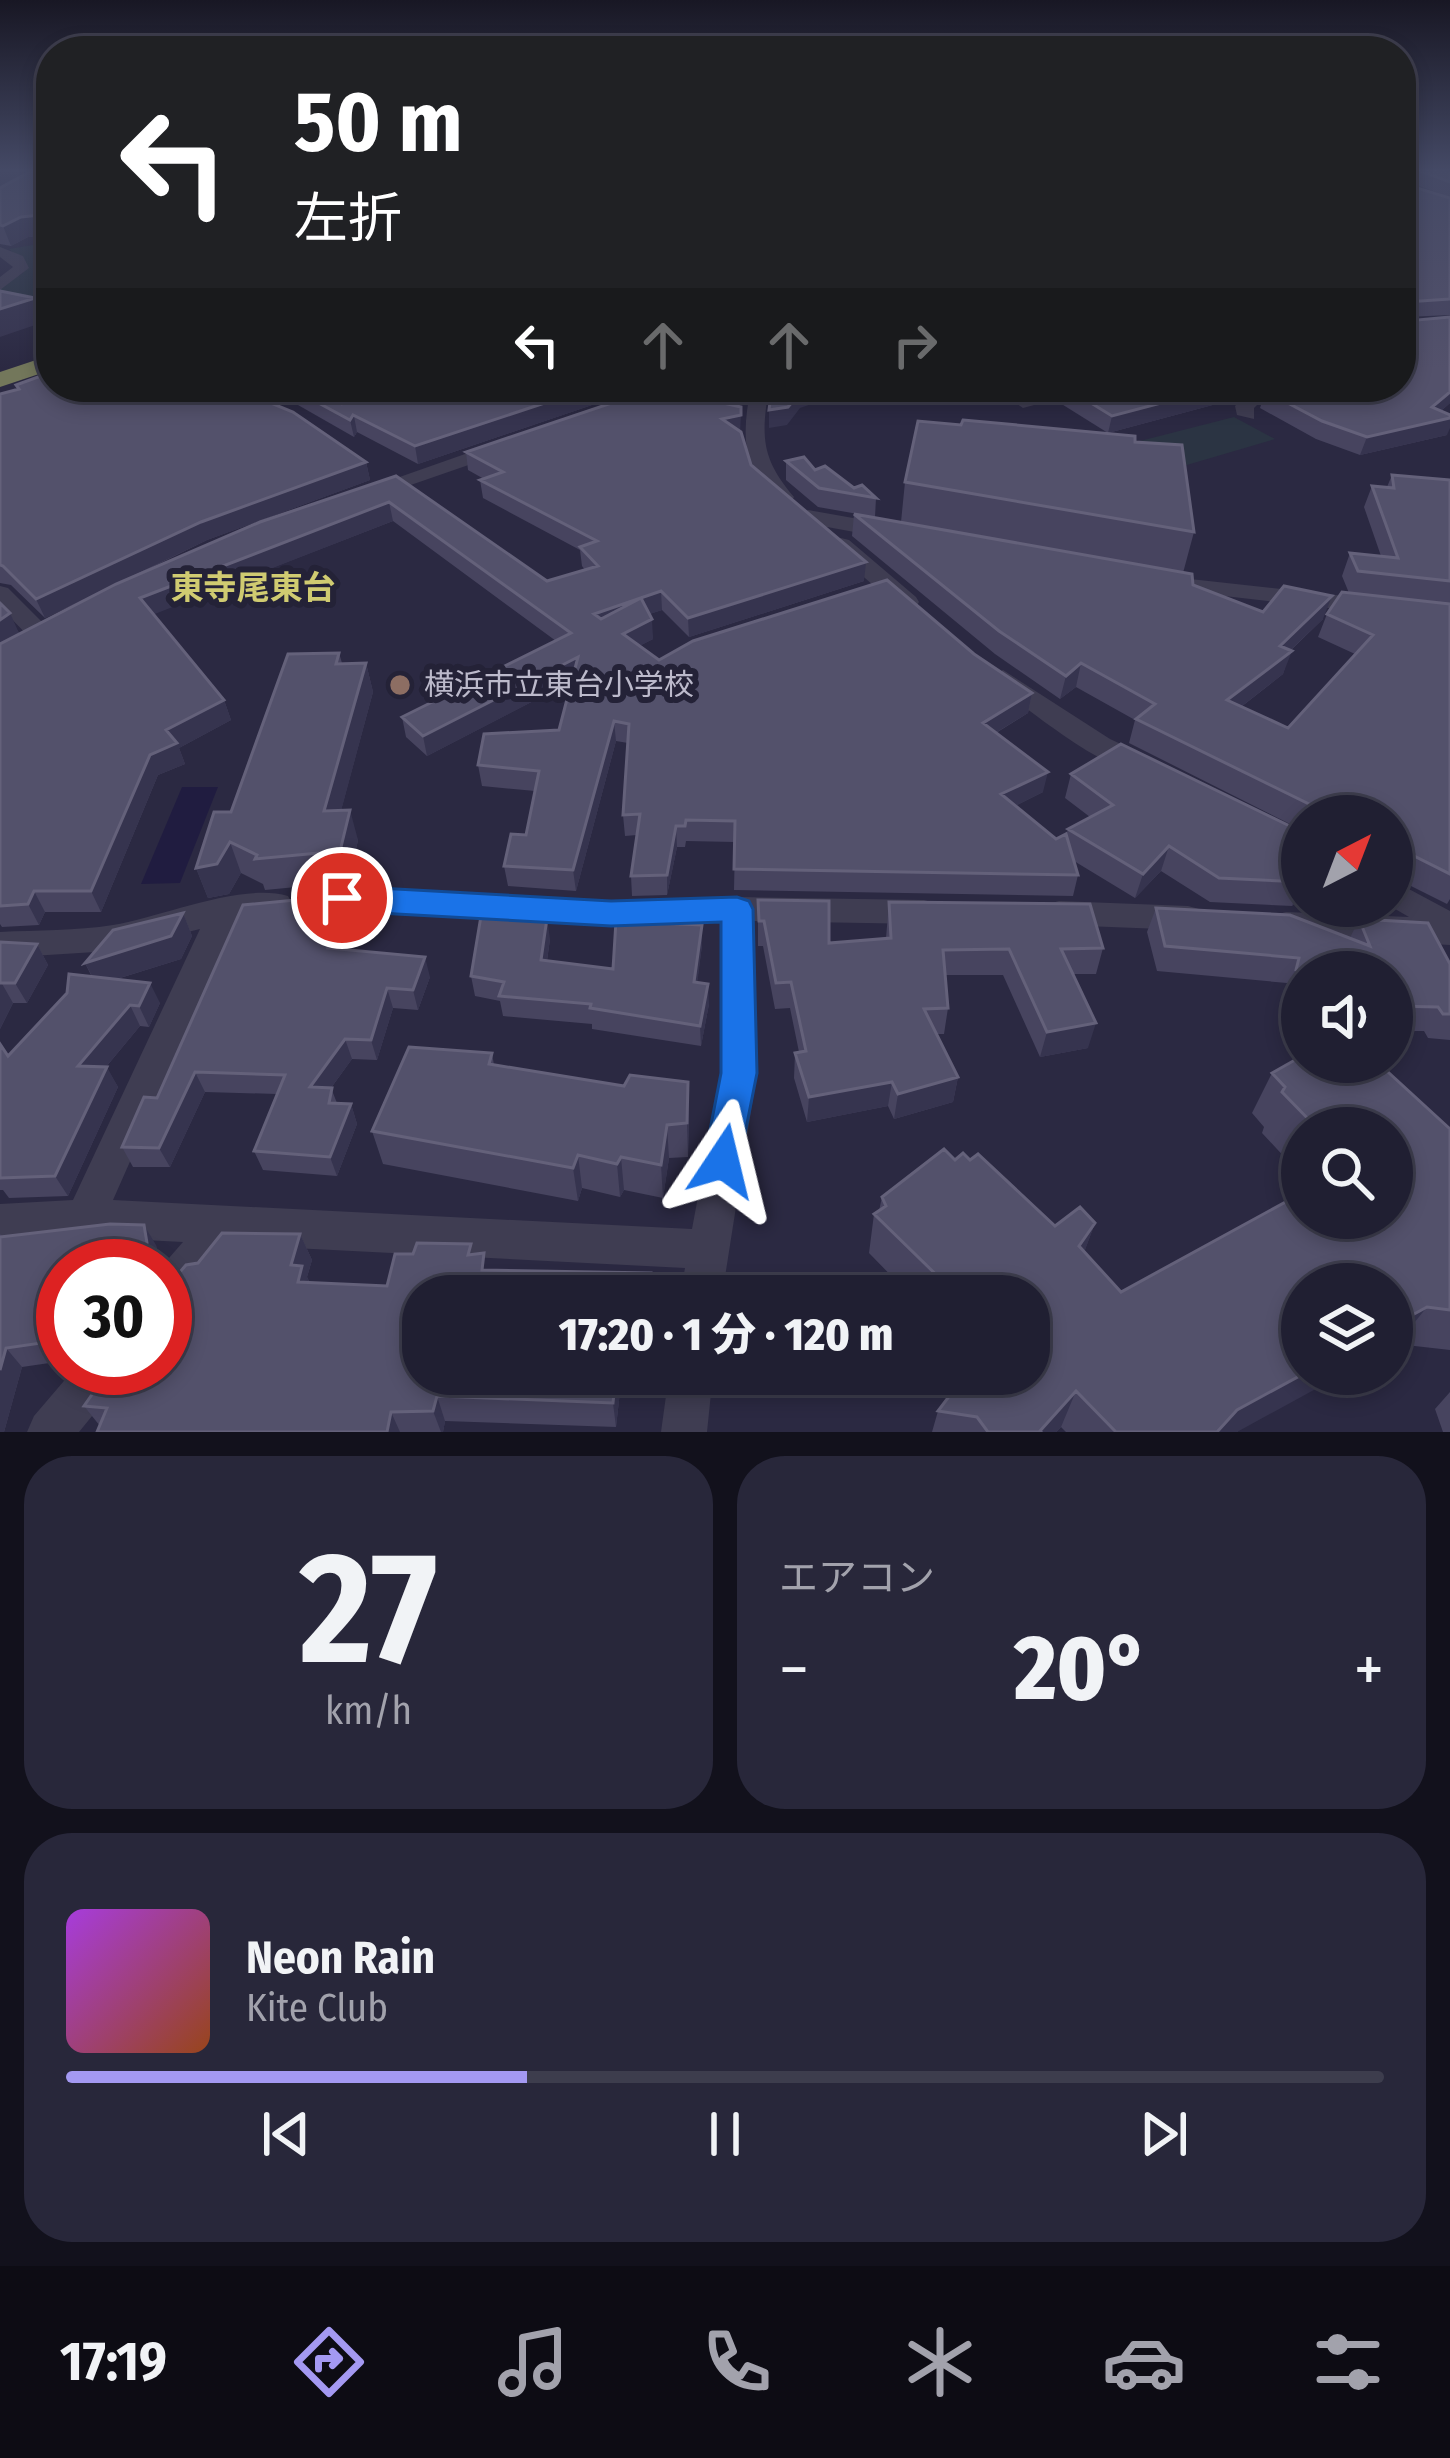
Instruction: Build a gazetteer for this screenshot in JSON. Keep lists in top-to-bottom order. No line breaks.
{"districts":["東寺尾東台"],"places":["横浜市立東台小学校"],"north":"top right","page":{"turn":["50 m","左折"],"limit":"30","trip":"17:20 · 1 分 · 120 m","tile":[["27","km/h"],"エアコン"],"heat":["−","20°","+"],"song":["Neon Rain","Kite Club"],"tabs":"17:19"}}
